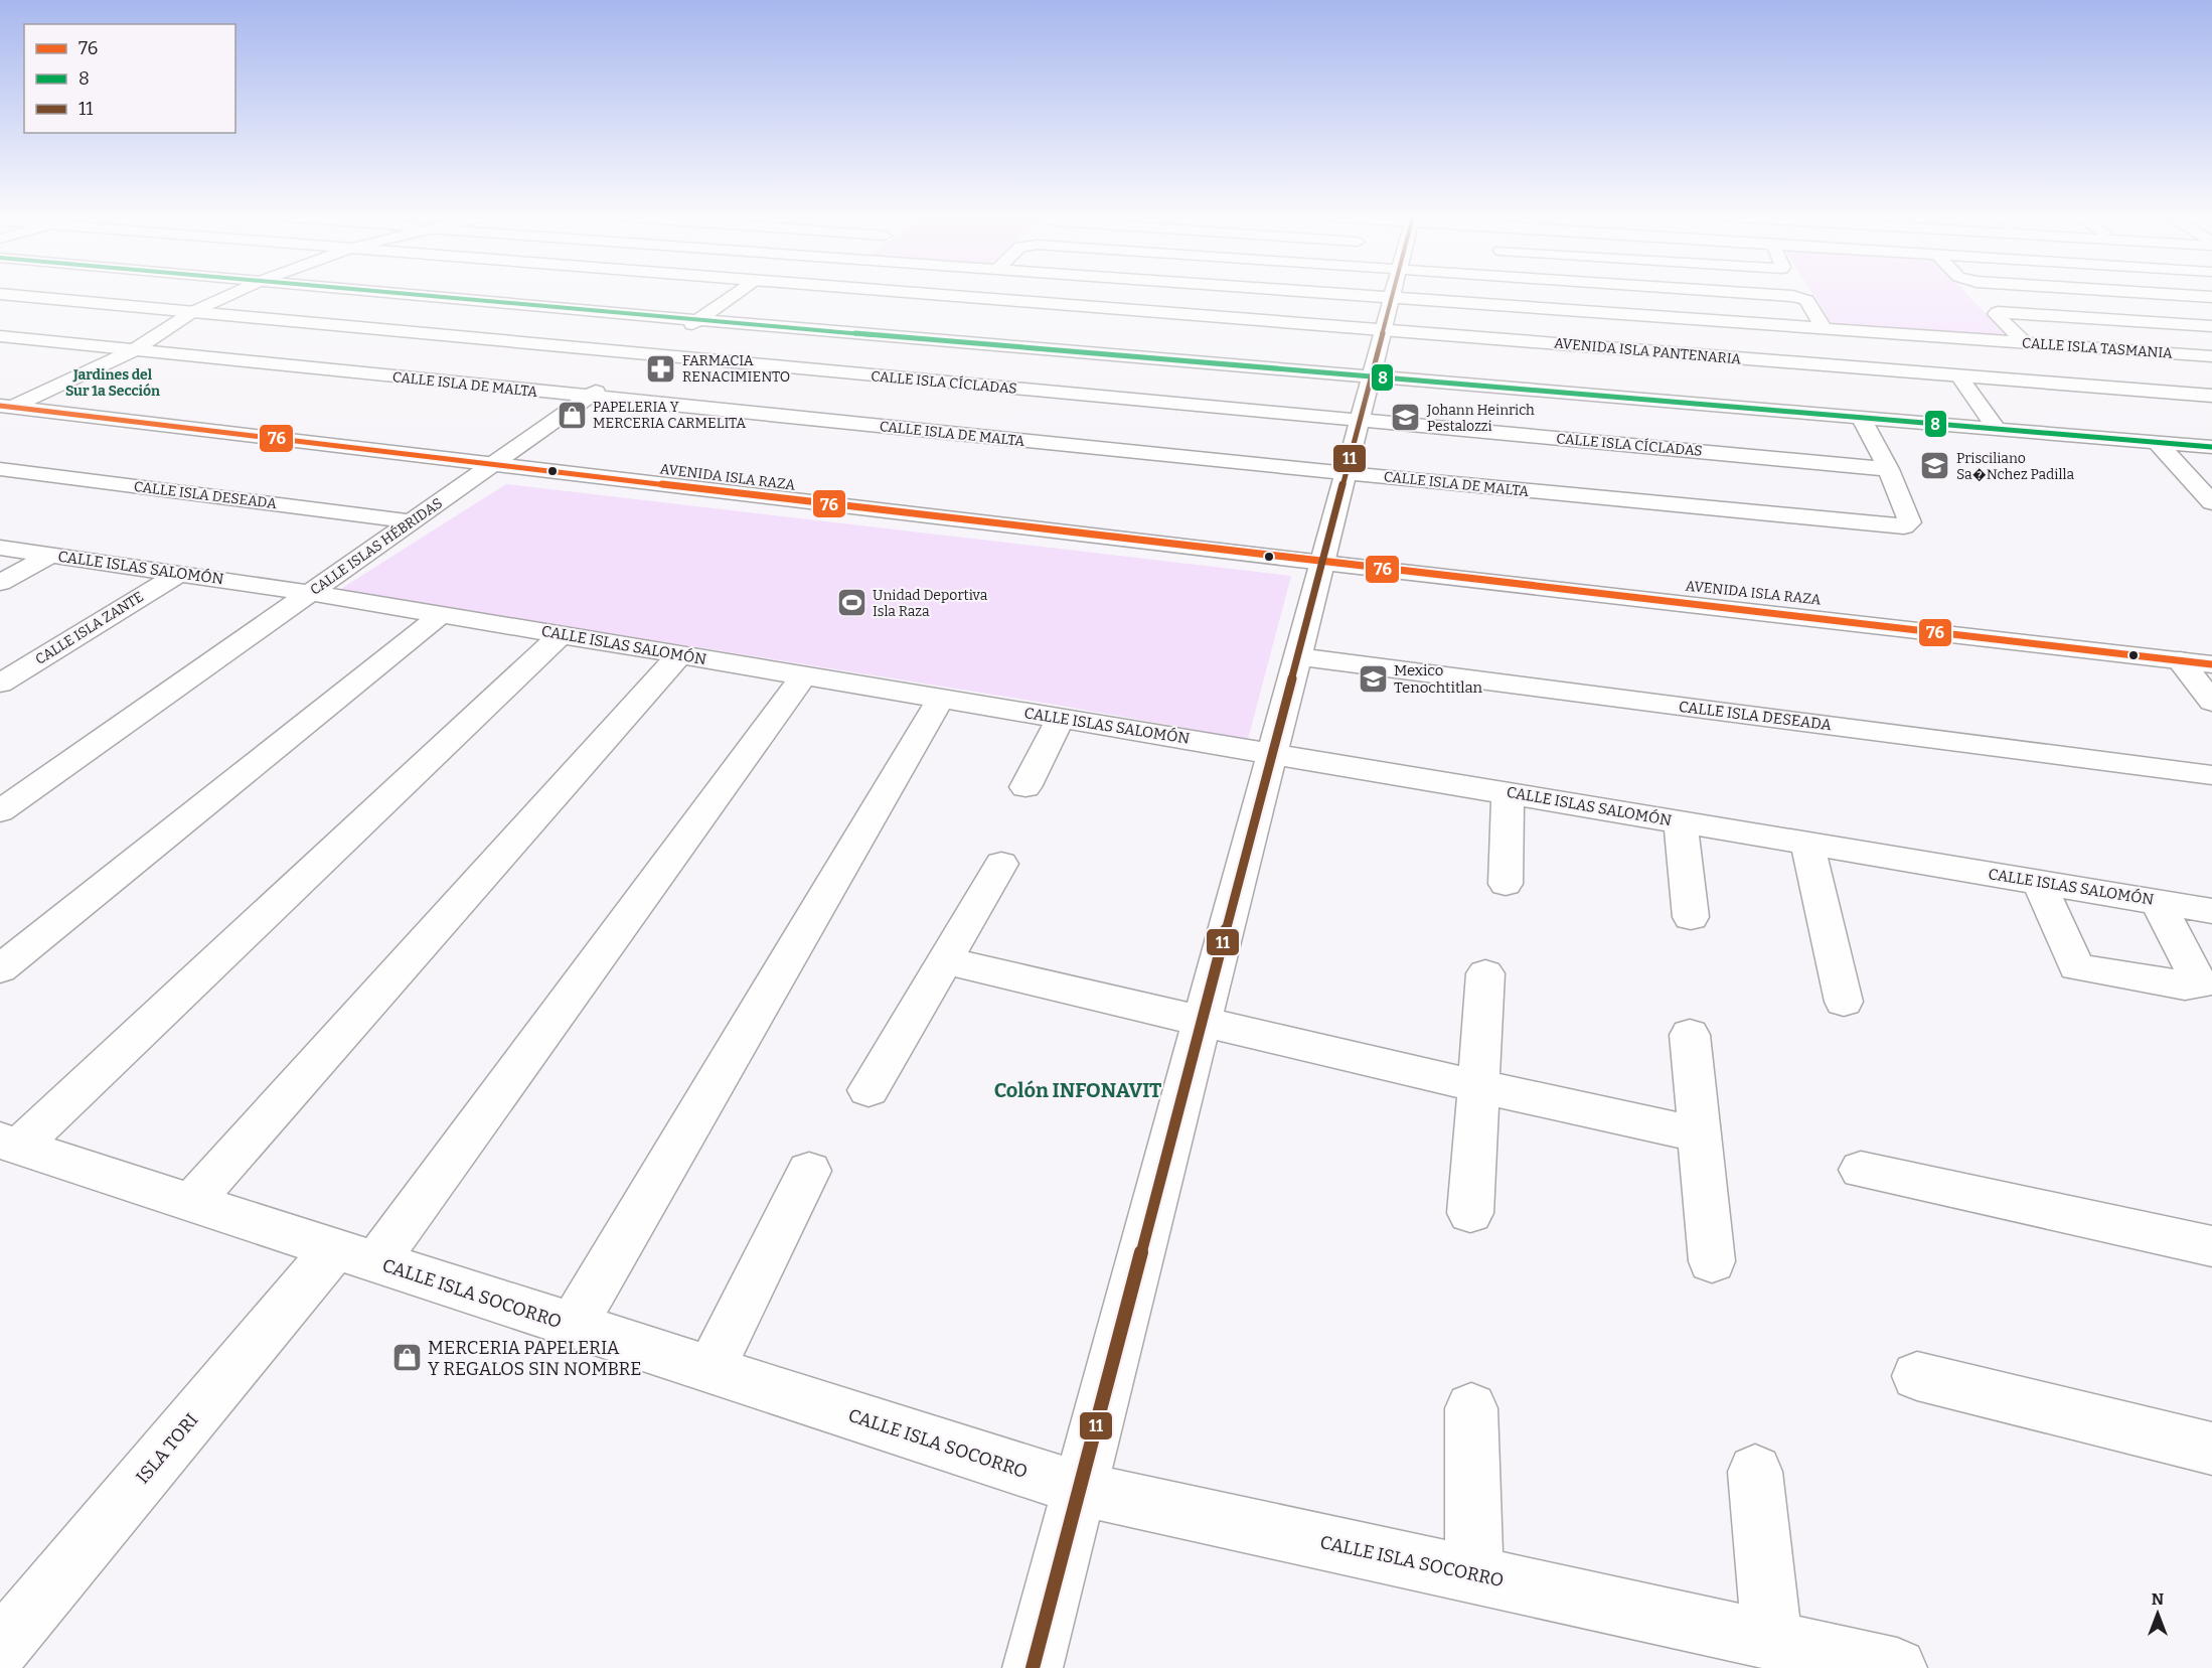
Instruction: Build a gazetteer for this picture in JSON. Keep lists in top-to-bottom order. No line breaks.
{"streets":{"street":["CALLE ISLA TASMANIA","AVENIDA ISLA PANTENARIA","CALLE ISLA CÍCLADAS","CALLE ISLA DE MALTA","AVENIDA ISLA RAZA","CALLE ISLA DESEADA","CALLE ISLAS HÉBRIDAS","CALLE ISLAS SALOMÓN","CALLE ISLA ZANTE","CALLE ISLA SOCORRO","ISLA TORI"]},"crossings":[["CALLE ISLA CÍCLADAS","CALLE ISLA DE MALTA"],["CALLE ISLA CÍCLADAS","CALLE ISLAS HÉBRIDAS"],["CALLE ISLA DE MALTA","CALLE ISLAS HÉBRIDAS"],["AVENIDA ISLA RAZA","CALLE ISLAS HÉBRIDAS"],["CALLE ISLA DESEADA","CALLE ISLAS HÉBRIDAS"],["CALLE ISLAS HÉBRIDAS","CALLE ISLAS SALOMÓN"],["CALLE ISLAS SALOMÓN","CALLE ISLA ZANTE"],["CALLE ISLAS SALOMÓN","ISLA TORI"],["CALLE ISLA SOCORRO","ISLA TORI"]],"districts":["Jardines del Sur 1a Sección","Colón INFONAVIT"],"places":{"pharmacy":["FARMACIA RENACIMIENTO"],"shop":["PAPELERIA Y MERCERIA CARMELITA","MERCERIA PAPELERIA Y REGALOS SIN NOMBRE"],"school or university":["Johann Heinrich Pestalozzi","Prisciliano Sa�Nchez Padilla","Mexico Tenochtitlan"],"sports":["Unidad Deportiva Isla Raza"]},"lines":["transit line 8","transit line 11","transit line 76"],"legend":["76","8","11"],"north":"top"}
